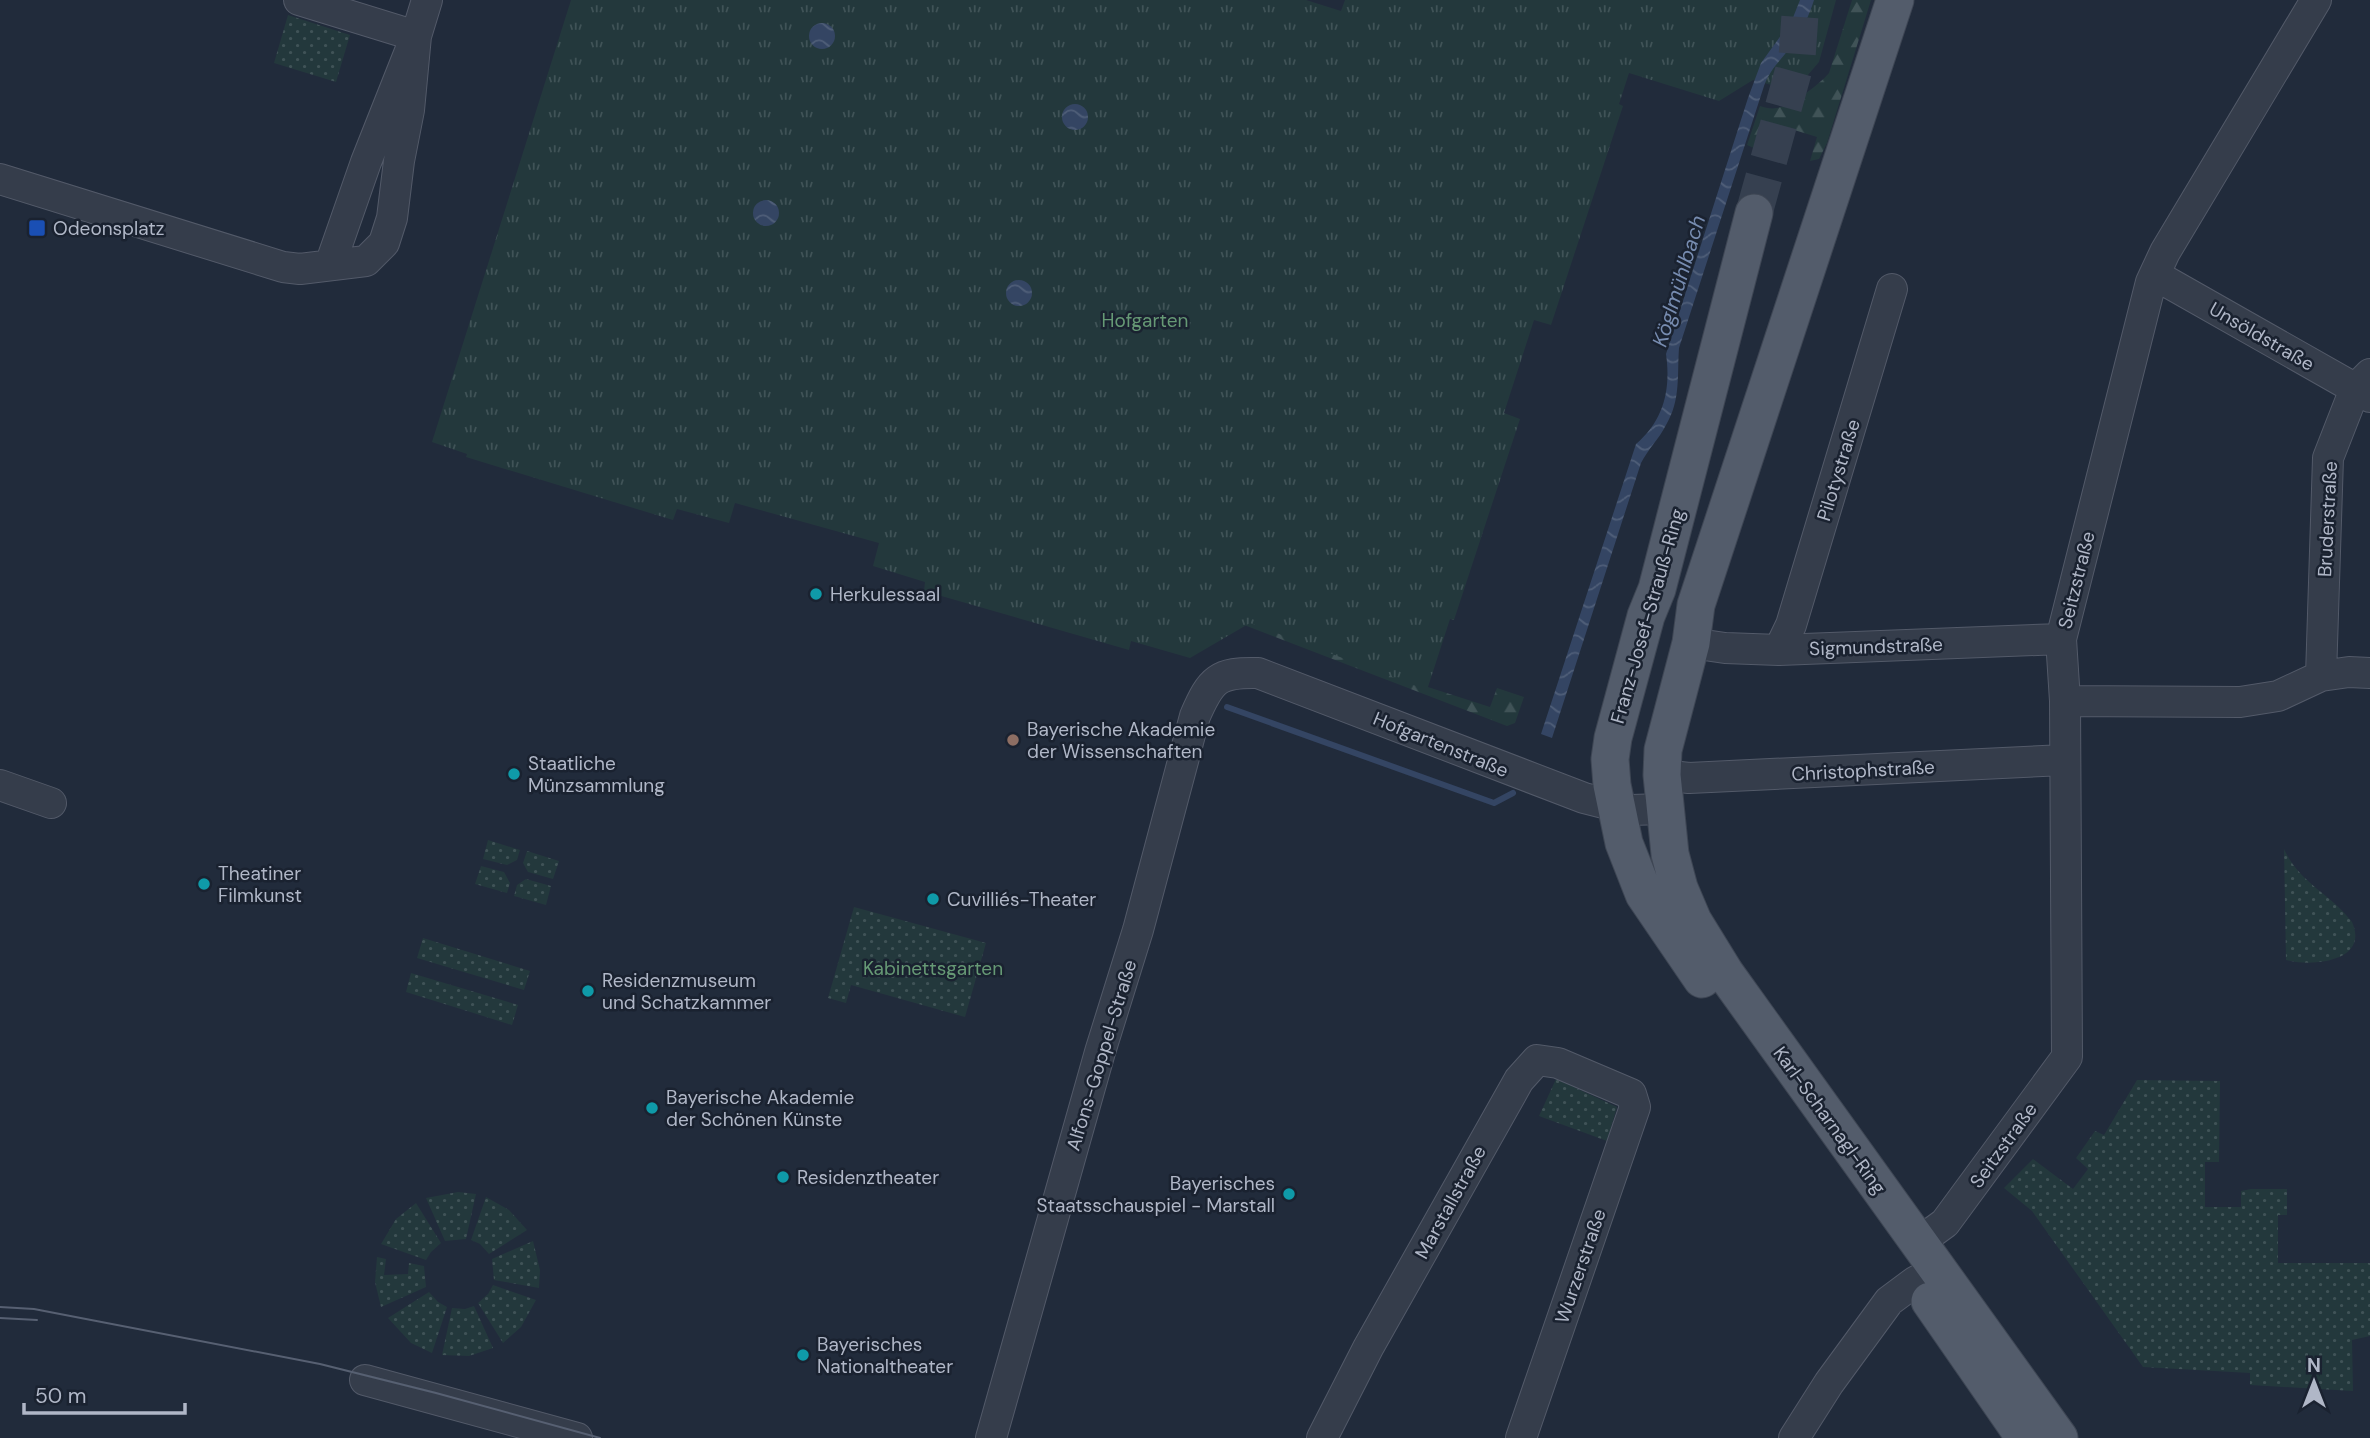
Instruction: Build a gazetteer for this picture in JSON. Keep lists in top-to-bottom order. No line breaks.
{"streets":{"main road":["Franz-Josef-Strauß-Ring","Karl-Scharnagl-Ring"],"street":["Unsöldstraße","Pilotystraße","Bruderstraße","Seitzstraße","Sigmundstraße","Hofgartenstraße","Christophstraße","Alfons-Goppel-Straße","Marstallstraße","Wurzerstraße"]},"crossings":[["Unsöldstraße","Bruderstraße"],["Unsöldstraße","Seitzstraße"],["Pilotystraße","Sigmundstraße"],["Seitzstraße","Sigmundstraße"],["Seitzstraße","Christophstraße"],["Seitzstraße","Karl-Scharnagl-Ring"],["Franz-Josef-Strauß-Ring","Sigmundstraße"],["Franz-Josef-Strauß-Ring","Hofgartenstraße"],["Franz-Josef-Strauß-Ring","Christophstraße"],["Franz-Josef-Strauß-Ring","Karl-Scharnagl-Ring"],["Hofgartenstraße","Christophstraße"],["Hofgartenstraße","Alfons-Goppel-Straße"],["Hofgartenstraße","Karl-Scharnagl-Ring"],["Christophstraße","Karl-Scharnagl-Ring"],["Marstallstraße","Wurzerstraße"]],"water":["Köglmühlbach"],"parks":["Hofgarten","Kabinettsgarten"],"places":{"transit":["Odeonsplatz"],"other":["Herkulessaal","Bayerische Akademie der Wissenschaften","Staatliche Münzsammlung","Theatiner Filmkunst","Cuvilliés-Theater","Residenzmuseum und Schatzkammer","Bayerische Akademie der Schönen Künste","Residenztheater","Bayerisches Staatsschauspiel - Marstall","Bayerisches Nationaltheater"]},"scale_bar":"50 m","north":"top"}
